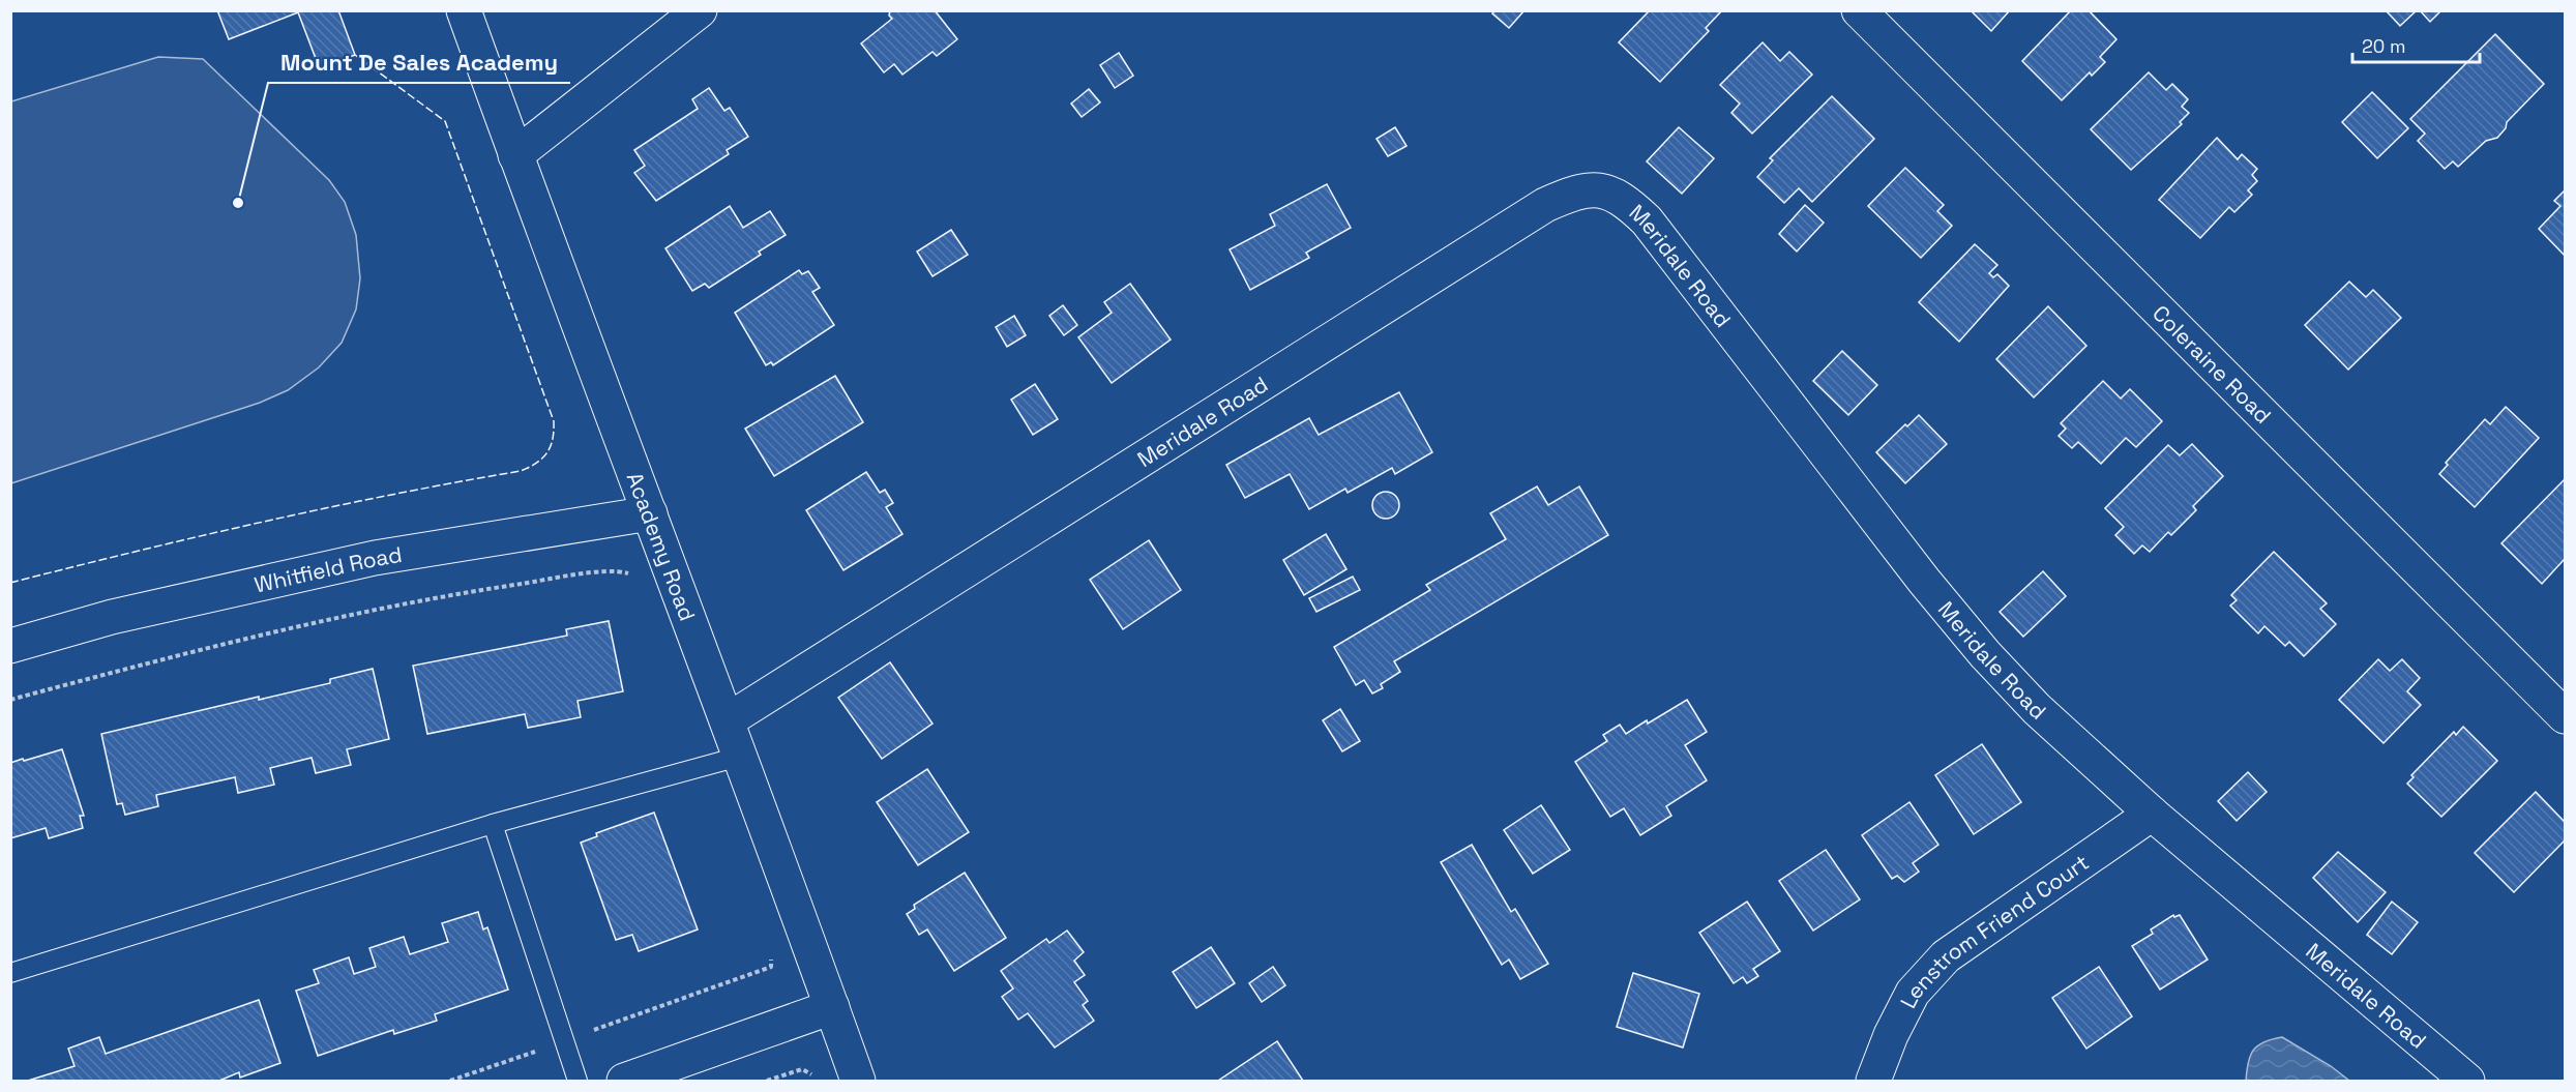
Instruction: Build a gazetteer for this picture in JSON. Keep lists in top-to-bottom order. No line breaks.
{"streets":{"street":["Meridale Road","Coleraine Road","Academy Road","Whitfield Road","Lenstrom Friend Court"]},"crossings":[["Meridale Road","Academy Road"],["Meridale Road","Lenstrom Friend Court"],["Academy Road","Whitfield Road"]],"places":["Mount De Sales Academy"],"scale_bar":"20 m"}
